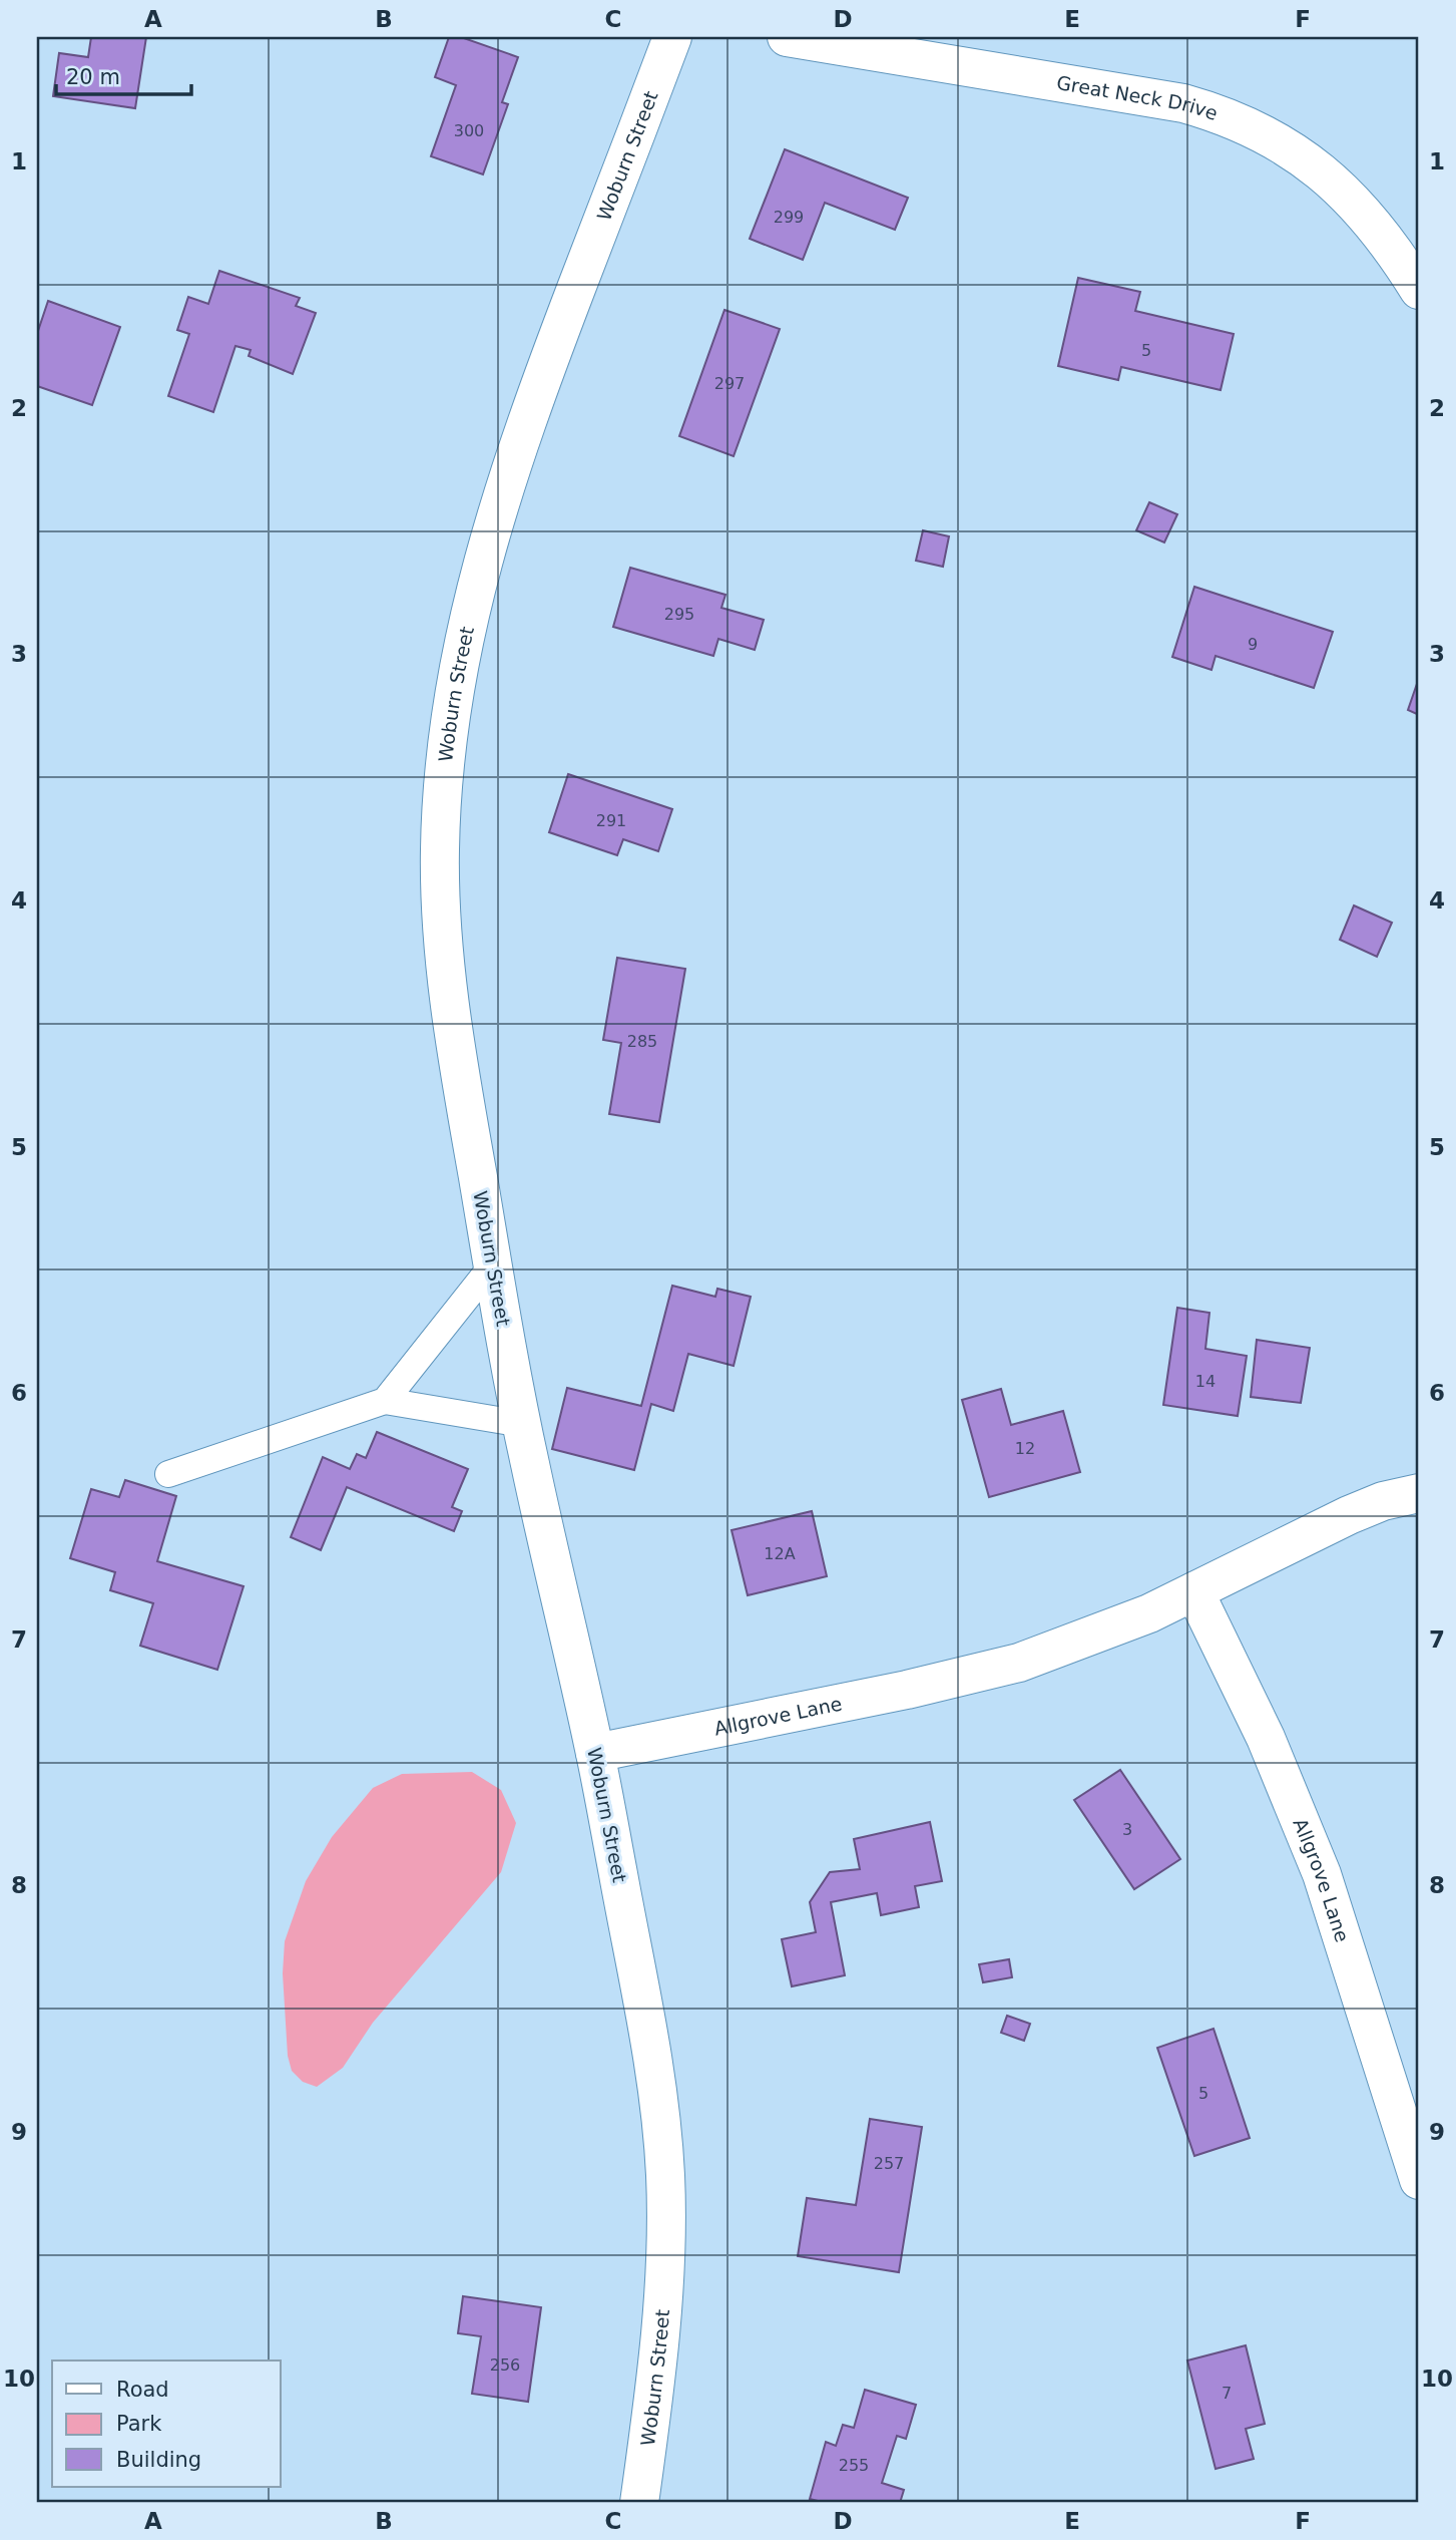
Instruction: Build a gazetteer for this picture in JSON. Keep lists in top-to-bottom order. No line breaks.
{"streets":{"street":["Great Neck Drive","Woburn Street","Allgrove Lane"]},"crossings":[["Woburn Street","Allgrove Lane"]],"house_numbers":["300","299","5","297","295","9","291","285","14","12","12A","3","5","257","256","7","255"],"legend":["Road","Park","Building"],"scale_bar":"20 m","grid":{"columns":["A","B","C","D","E","F"],"rows":["1","2","3","4","5","6","7","8","9","10"]}}
